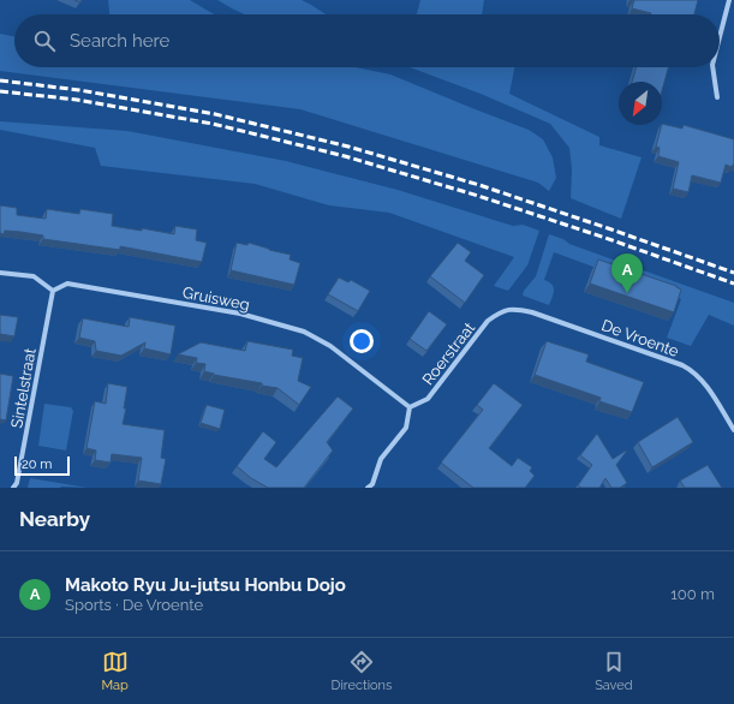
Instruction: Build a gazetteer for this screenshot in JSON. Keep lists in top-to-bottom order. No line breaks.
{"streets":{"street":["Gruisweg","De Vroente","Roerstraat","Sintelstraat"]},"crossings":[["Gruisweg","Roerstraat"],["Gruisweg","Sintelstraat"],["De Vroente","Roerstraat"]],"scale_bar":"20 m","north":"bottom left","page":{"search":"Search here","pins":"A","scale":"20 m","heading":"Nearby","list":[{"mark":"A","name":"Makoto Ryu Ju-jutsu Honbu Dojo","note":"Sports · De Vroente","value":"100 m"}],"nav":["Map","Directions","Saved"]}}
